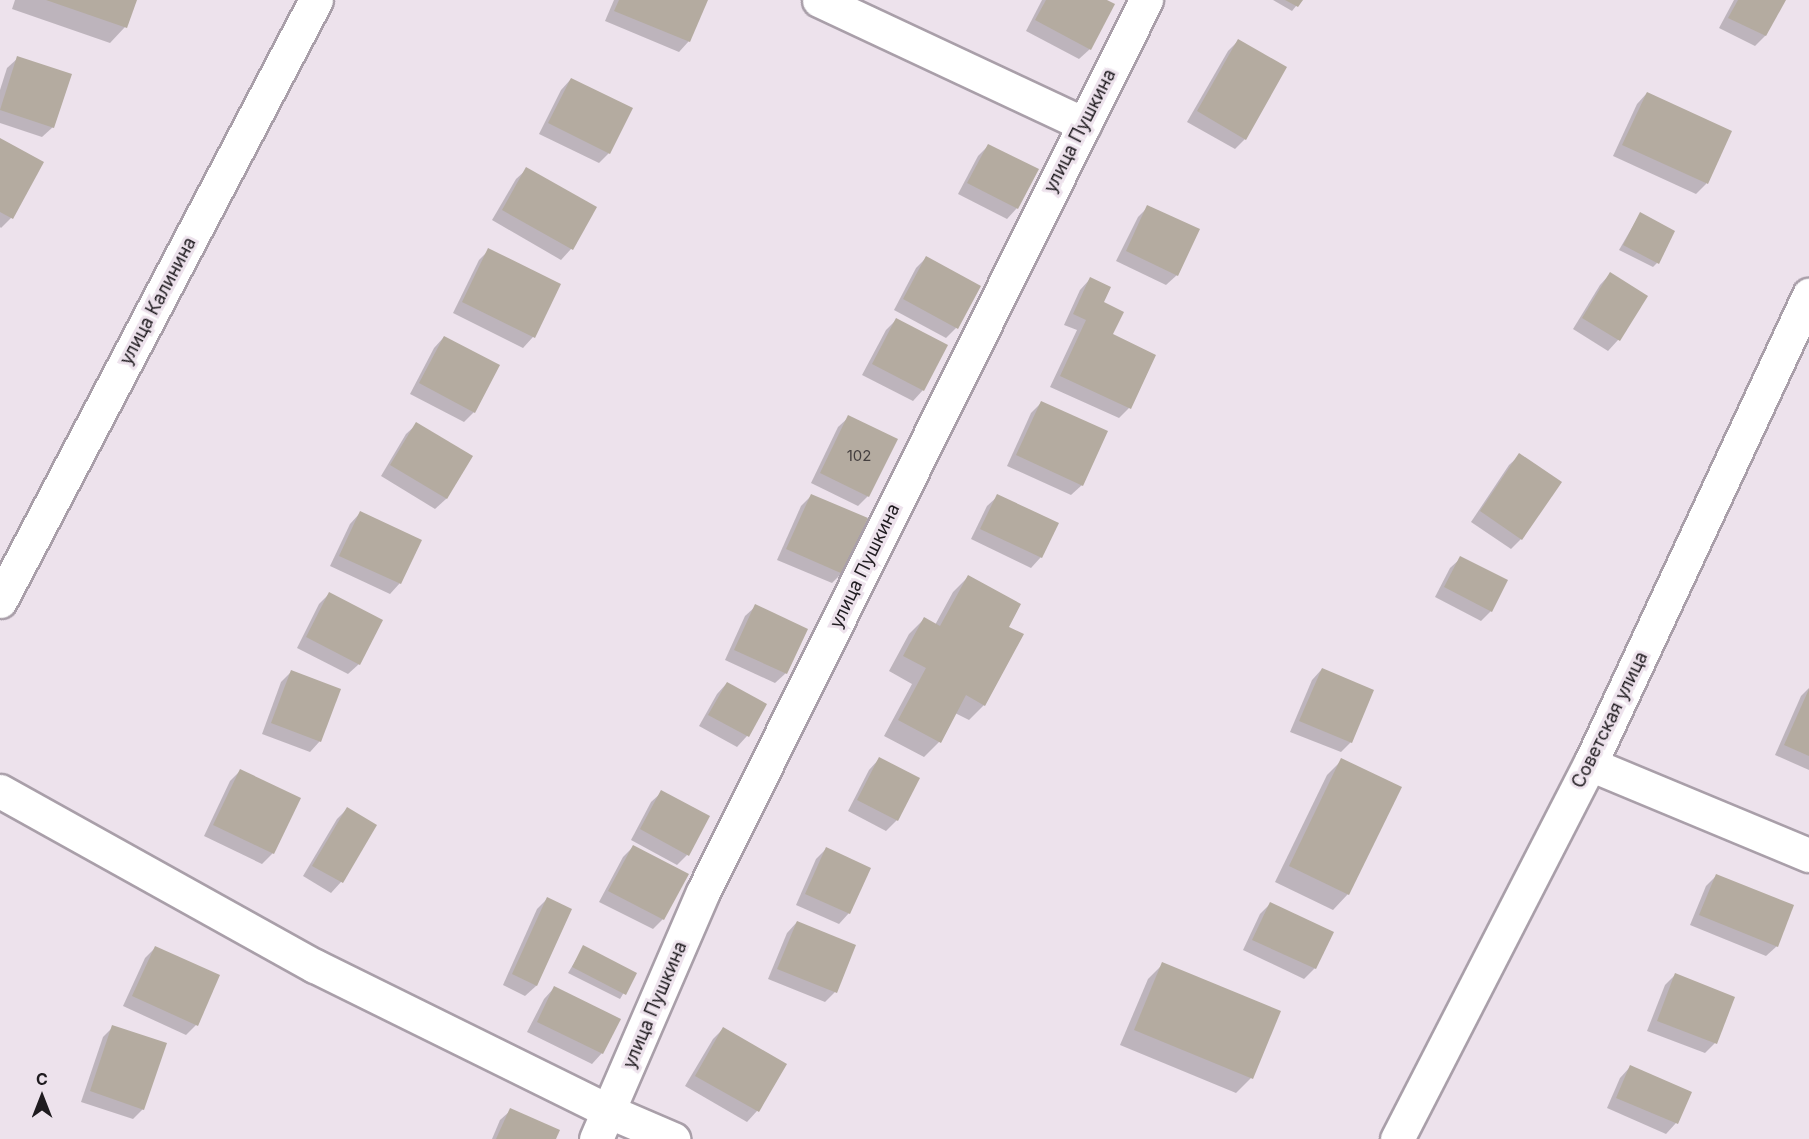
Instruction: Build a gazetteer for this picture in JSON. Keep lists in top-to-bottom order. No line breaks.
{"streets":{"street":["улица Пушкина","улица Калинина","Советская улица"]},"house_numbers":["102"],"north":"top"}
